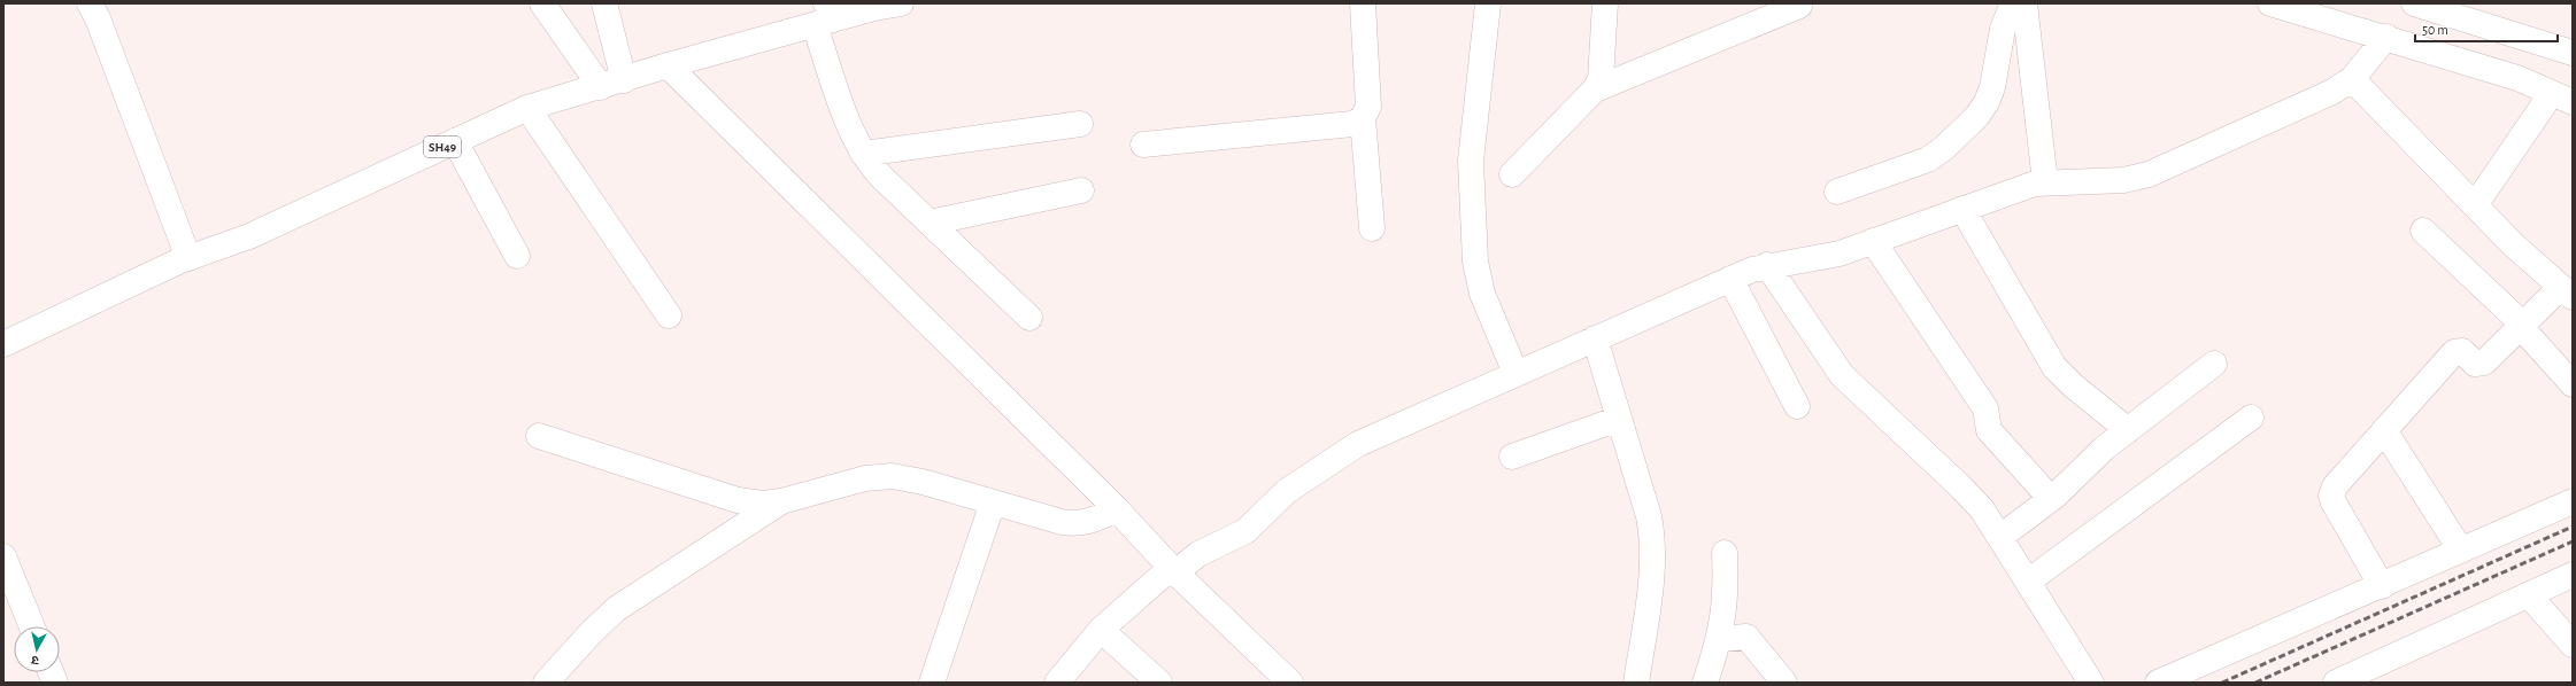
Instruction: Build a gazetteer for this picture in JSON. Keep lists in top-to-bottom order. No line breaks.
{"streets":{"street":["SH49"]},"scale_bar":"50 m","north":"bottom"}
